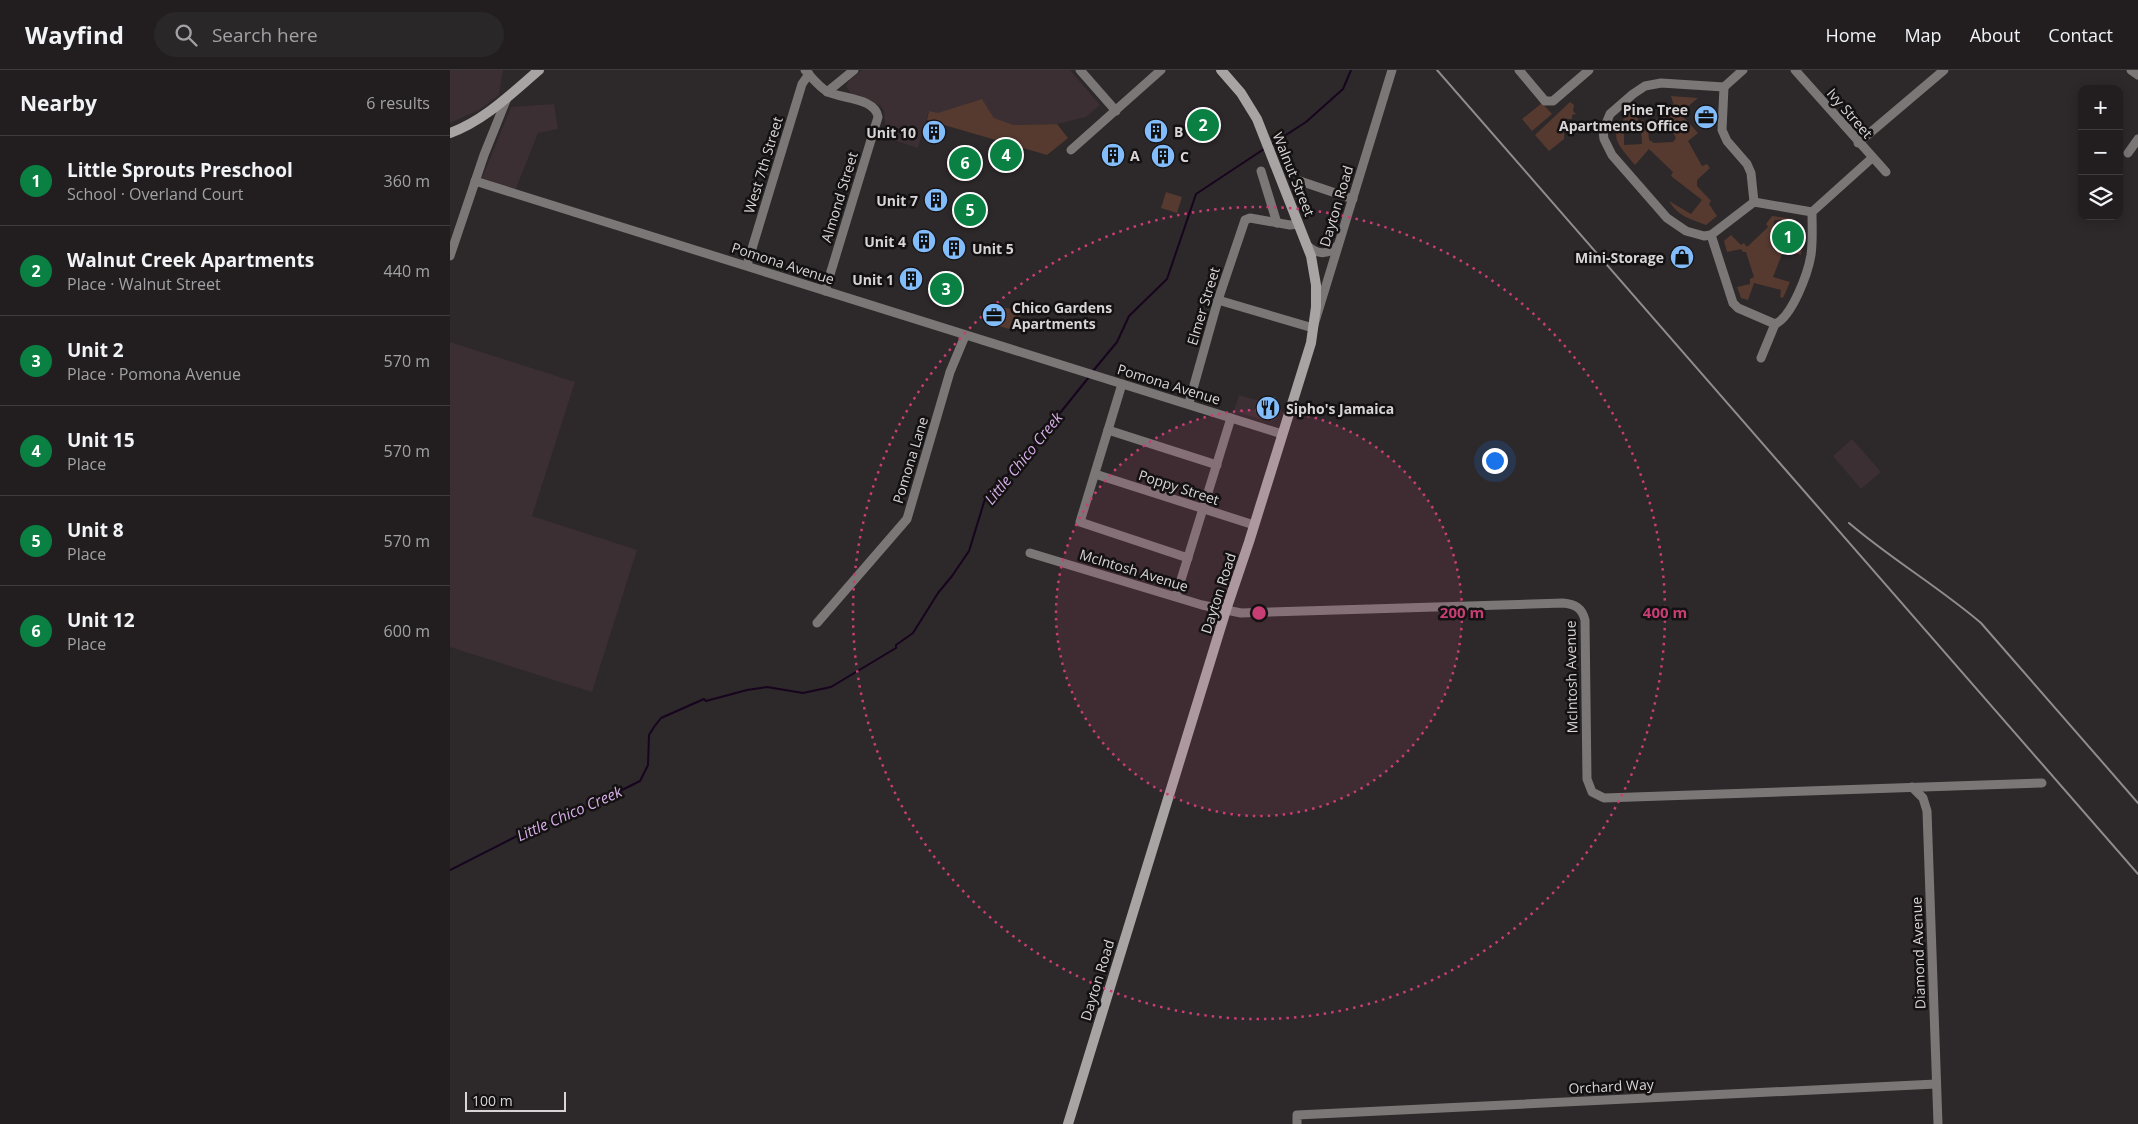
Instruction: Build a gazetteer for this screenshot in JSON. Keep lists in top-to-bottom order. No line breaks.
{"streets":{"street":["Ivy Street","West 7th Street","Walnut Street","Almond Street","Dayton Road","Pomona Avenue","Elmer Street","Pomona Lane","Poppy Street","McIntosh Avenue","Diamond Avenue","Orchard Way"]},"crossings":[["West 7th Street","Pomona Avenue"],["Walnut Street","Dayton Road"],["Almond Street","Pomona Avenue"],["Dayton Road","Pomona Avenue"],["Dayton Road","Poppy Street"],["Dayton Road","McIntosh Avenue"],["Pomona Avenue","Elmer Street"],["Pomona Avenue","Pomona Lane"],["Poppy Street","McIntosh Avenue"],["McIntosh Avenue","Diamond Avenue"],["Diamond Avenue","Orchard Way"]],"water":["Little Chico Creek"],"places":{"office":["Pine Tree Apartments Office","Chico Gardens Apartments"],"building":["B","Unit 10","A","C","Unit 7","Unit 4","Unit 5","Unit 1"],"shop":["Mini-Storage"],"restaurant":["Sipho's Jamaica"]},"scale_bar":"100 m","page":{"header":"Wayfind","search":"Search here","nav":["Home","Map","About","Contact"],"heading":["Nearby","6 results"],"map_buttons":["+","−"],"pins":["2","4","6","5","1","3"],"list":[{"mark":"1","name":"Little Sprouts Preschool","note":"School · Overland Court","value":"360 m"},{"mark":"2","name":"Walnut Creek Apartments","note":"Place · Walnut Street","value":"440 m"},{"mark":"3","name":"Unit 2","note":"Place · Pomona Avenue","value":"570 m"},{"mark":"4","name":"Unit 15","note":"Place","value":"570 m"},{"mark":"5","name":"Unit 8","note":"Place","value":"570 m"},{"mark":"6","name":"Unit 12","note":"Place","value":"600 m"}],"scale":"100 m"},"rings":["200 m","400 m"]}
